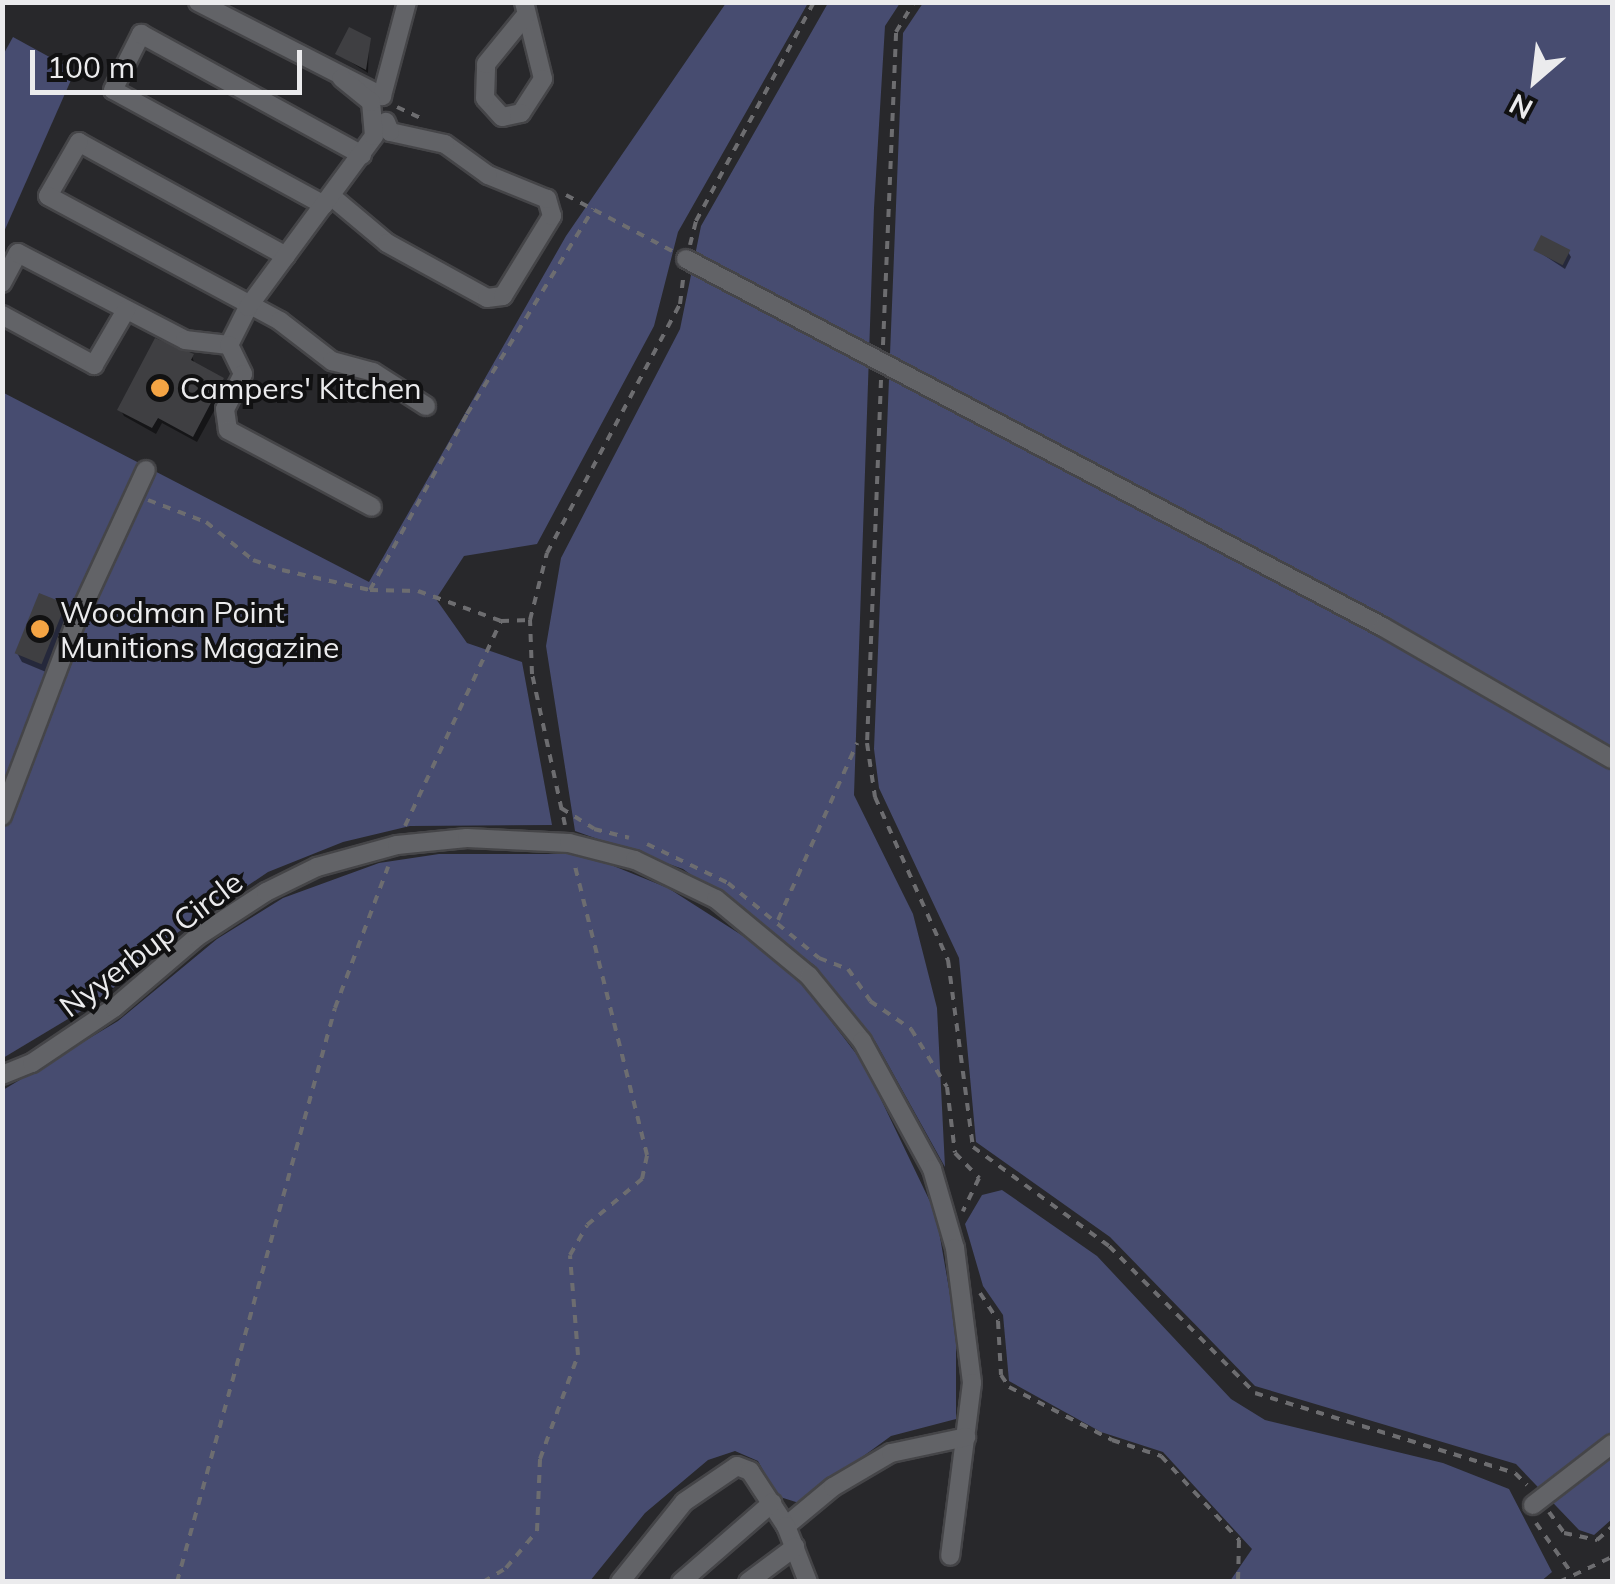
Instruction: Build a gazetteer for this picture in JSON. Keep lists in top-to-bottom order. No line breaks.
{"streets":{"street":["Nyyerbup Circle"]},"places":["Campers' Kitchen","Woodman Point Munitions Magazine"],"scale_bar":"100 m","north":"bottom left"}
